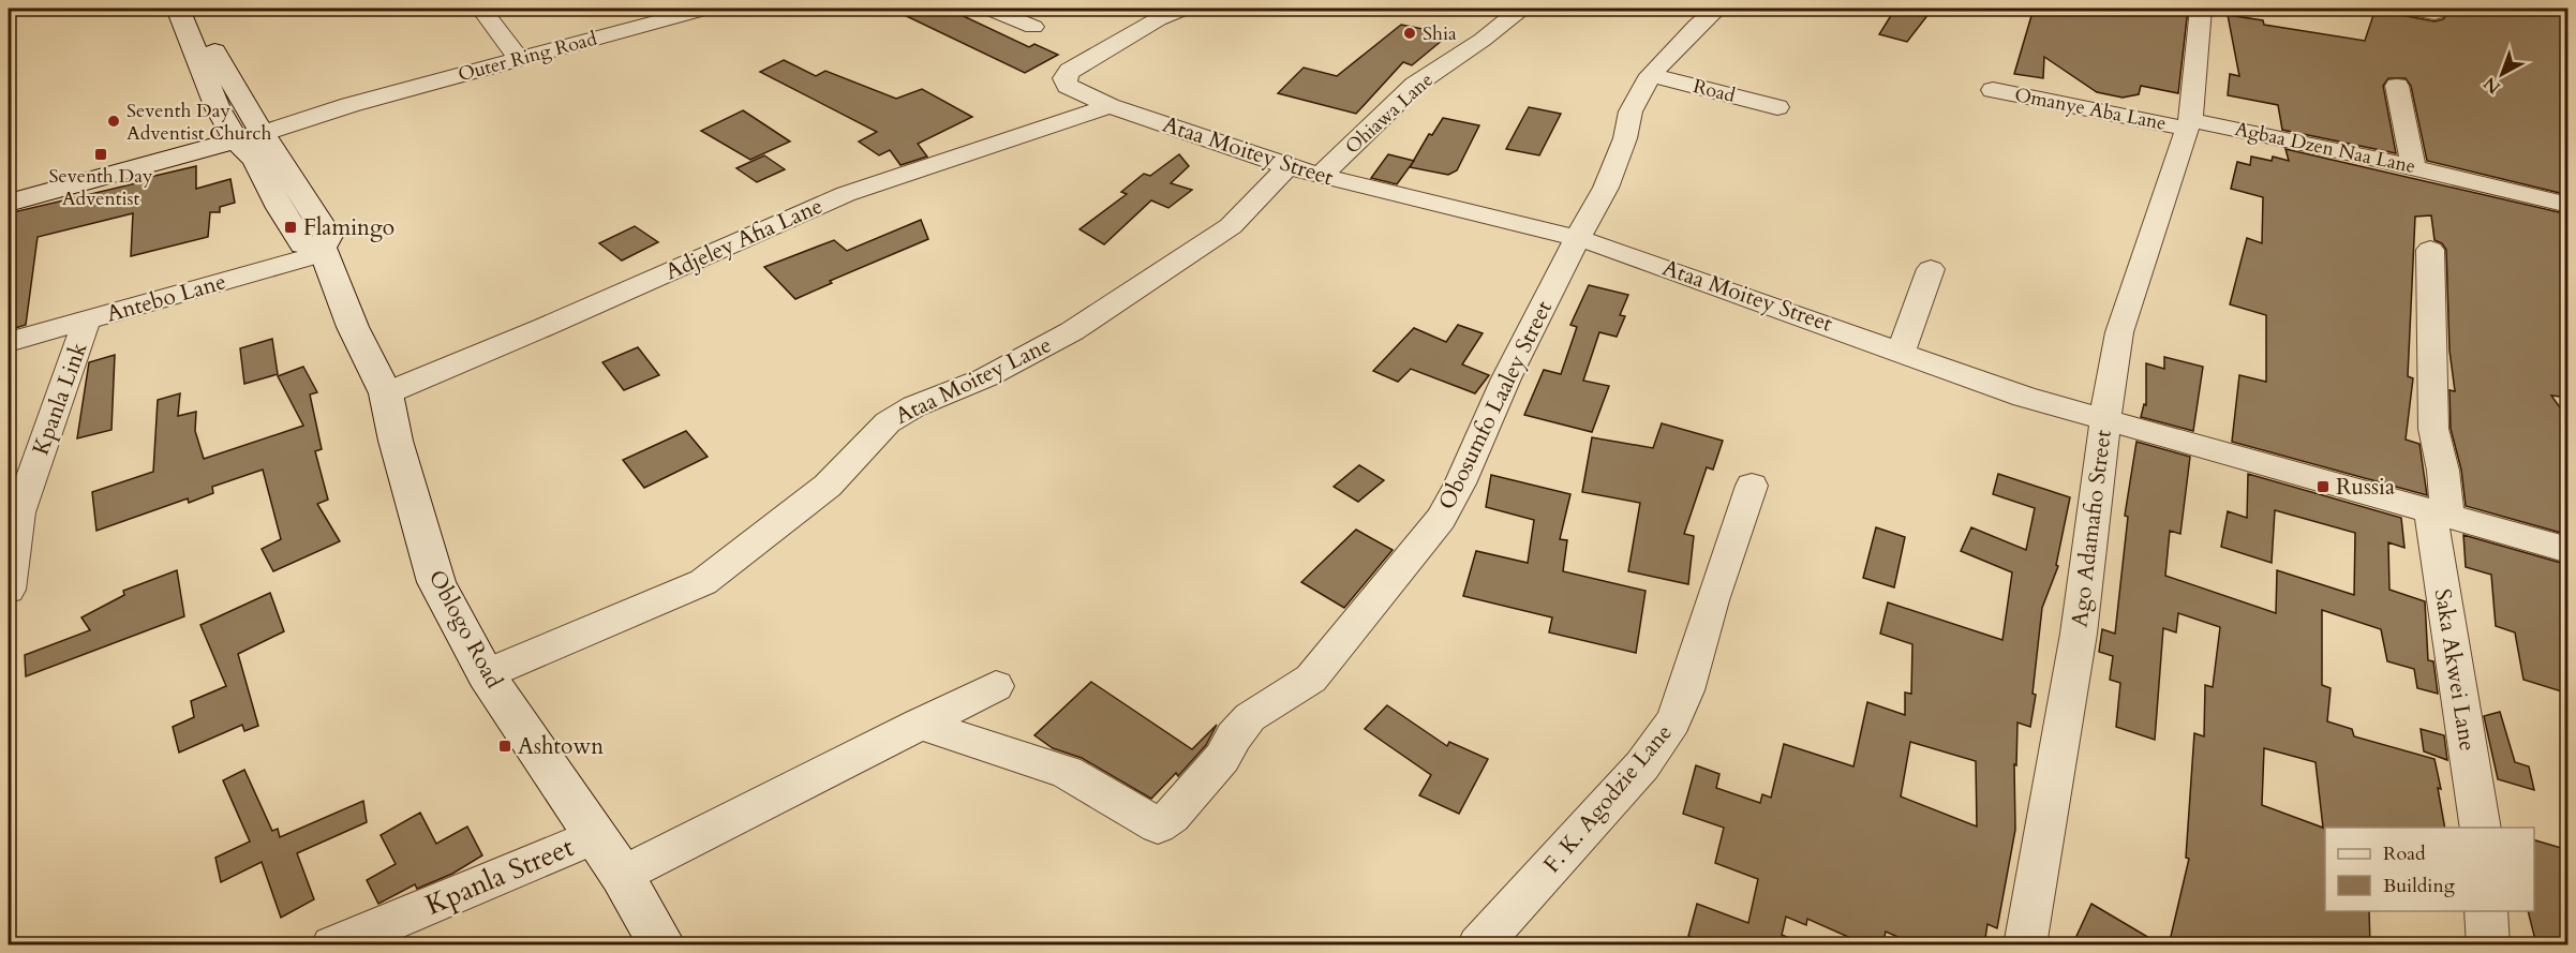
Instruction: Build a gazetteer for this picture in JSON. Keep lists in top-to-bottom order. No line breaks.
{"streets":{"main road":["Outer Ring Road","Oblogo Road"],"street":["Road","Omanye Aba Lane","Ohiawa Lane","Agbaa Dzen Naa Lane","Ataa Moitey Street","Adjeley Afia Lane","Antebo Lane","Ataa Moitey Lane","Kpanla Link","Obosumfo Laaley Street","Ago Adamafio Street","Saka Akwei Lane","F. K. Agodzie Lane","Kpanla Street"]},"crossings":[["Road","Obosumfo Laaley Street"],["Omanye Aba Lane","Agbaa Dzen Naa Lane"],["Omanye Aba Lane","Ago Adamafio Street"],["Ohiawa Lane","Ataa Moitey Street"],["Ohiawa Lane","Ataa Moitey Lane"],["Agbaa Dzen Naa Lane","Ago Adamafio Street"],["Ataa Moitey Street","Adjeley Afia Lane"],["Ataa Moitey Street","Ataa Moitey Lane"],["Ataa Moitey Street","Obosumfo Laaley Street"],["Ataa Moitey Street","Ago Adamafio Street"],["Ataa Moitey Street","Saka Akwei Lane"],["Adjeley Afia Lane","Oblogo Road"],["Antebo Lane","Kpanla Link"],["Antebo Lane","Oblogo Road"],["Ataa Moitey Lane","Oblogo Road"],["Oblogo Road","Kpanla Street"]],"places":{"other":["Shia","Seventh Day Adventist Church"],"transit":["Seventh Day Adventist","Flamingo","Russia","Ashtown"]},"legend":["Road","Building"],"north":"bottom left"}
